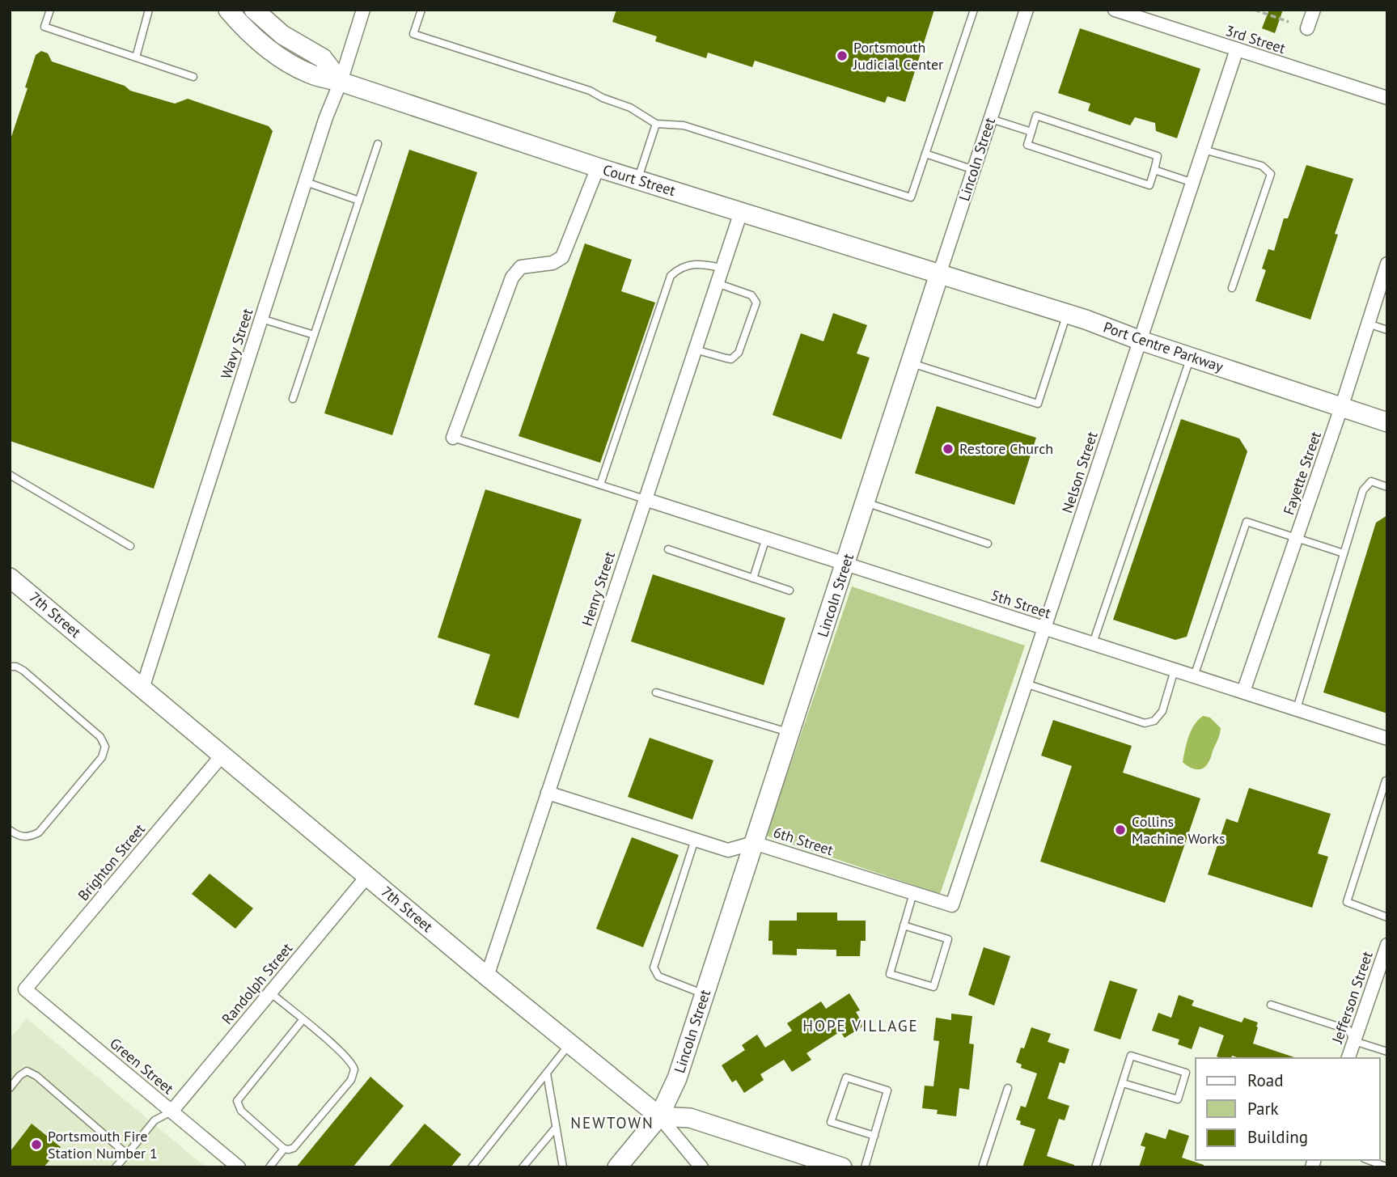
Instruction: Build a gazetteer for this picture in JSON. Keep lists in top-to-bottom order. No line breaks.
{"streets":{"street":["3rd Street","Lincoln Street","Court Street","Wavy Street","Port Centre Parkway","Nelson Street","Fayette Street","Henry Street","5th Street","7th Street","6th Street","Brighton Street","Randolph Street","Jefferson Street","Green Street"]},"crossings":[["3rd Street","Nelson Street"],["Lincoln Street","Court Street"],["Lincoln Street","Port Centre Parkway"],["Lincoln Street","5th Street"],["Lincoln Street","7th Street"],["Lincoln Street","6th Street"],["Court Street","Wavy Street"],["Court Street","Port Centre Parkway"],["Court Street","Henry Street"],["Wavy Street","7th Street"],["Port Centre Parkway","Nelson Street"],["Port Centre Parkway","Fayette Street"],["Nelson Street","5th Street"],["Nelson Street","6th Street"],["Fayette Street","5th Street"],["Henry Street","5th Street"],["Henry Street","7th Street"],["Henry Street","6th Street"],["7th Street","Brighton Street"],["7th Street","Randolph Street"],["Brighton Street","Green Street"],["Randolph Street","Green Street"]],"districts":["HOPE VILLAGE","NEWTOWN"],"places":["Portsmouth Judicial Center","Restore Church","Collins Machine Works","Portsmouth Fire Station Number 1"],"legend":["Road","Park","Building"]}
